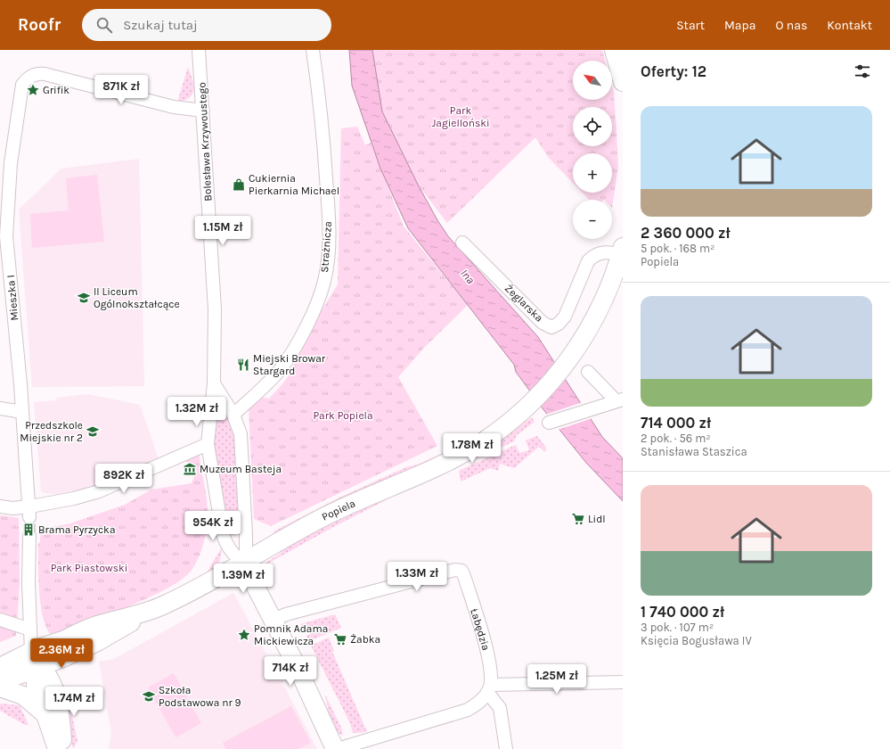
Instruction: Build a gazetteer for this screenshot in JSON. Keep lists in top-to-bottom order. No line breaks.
{"streets":{"main road":["Popiela"],"street":["Bolesława Krzywoustego","Strażnicza","Mieszka I","Żeglarska","Łabędzia"]},"crossings":[["Bolesława Krzywoustego","Mieszka I"],["Bolesława Krzywoustego","Popiela"],["Żeglarska","Popiela"]],"water":["Ina"],"parks":["Park Jagielloński","Park Popiela","Park Piastowski"],"places":{"place":["Grifik","Pomnik Adama Mickiewicza"],"shop":["Cukiernia Pierkarnia Michael"],"school or university":["II Liceum Ogólnokształcące","Przedszkole Miejskie nr 2","Szkoła Podstawowa nr 9"],"restaurant":["Miejski Browar Stargard"],"museum":["Muzeum Basteja"],"supermarket":["Lidl","Żabka"],"building":["Brama Pyrzycka"]},"north":"top left","page":{"header":"Roofr","search":"Szukaj tutaj","nav":["Start","Mapa","O nas","Kontakt"],"heading":"Oferty: 12","map_buttons":["+","−"],"price":["871K zł","1.15M zł","1.32M zł","1.78M zł","892K zł","954K zł","1.33M zł","1.39M zł","2.36M zł","714K zł","1.25M zł","1.74M zł"],"list":[{"name":"2 360 000 zł","note":"5 pok. · 168 m² · Popiela"},{"name":"714 000 zł","note":"2 pok. · 56 m² · Stanisława Staszica"},{"name":"1 740 000 zł","note":"3 pok. · 107 m² · Księcia Bogusława IV"}]}}
